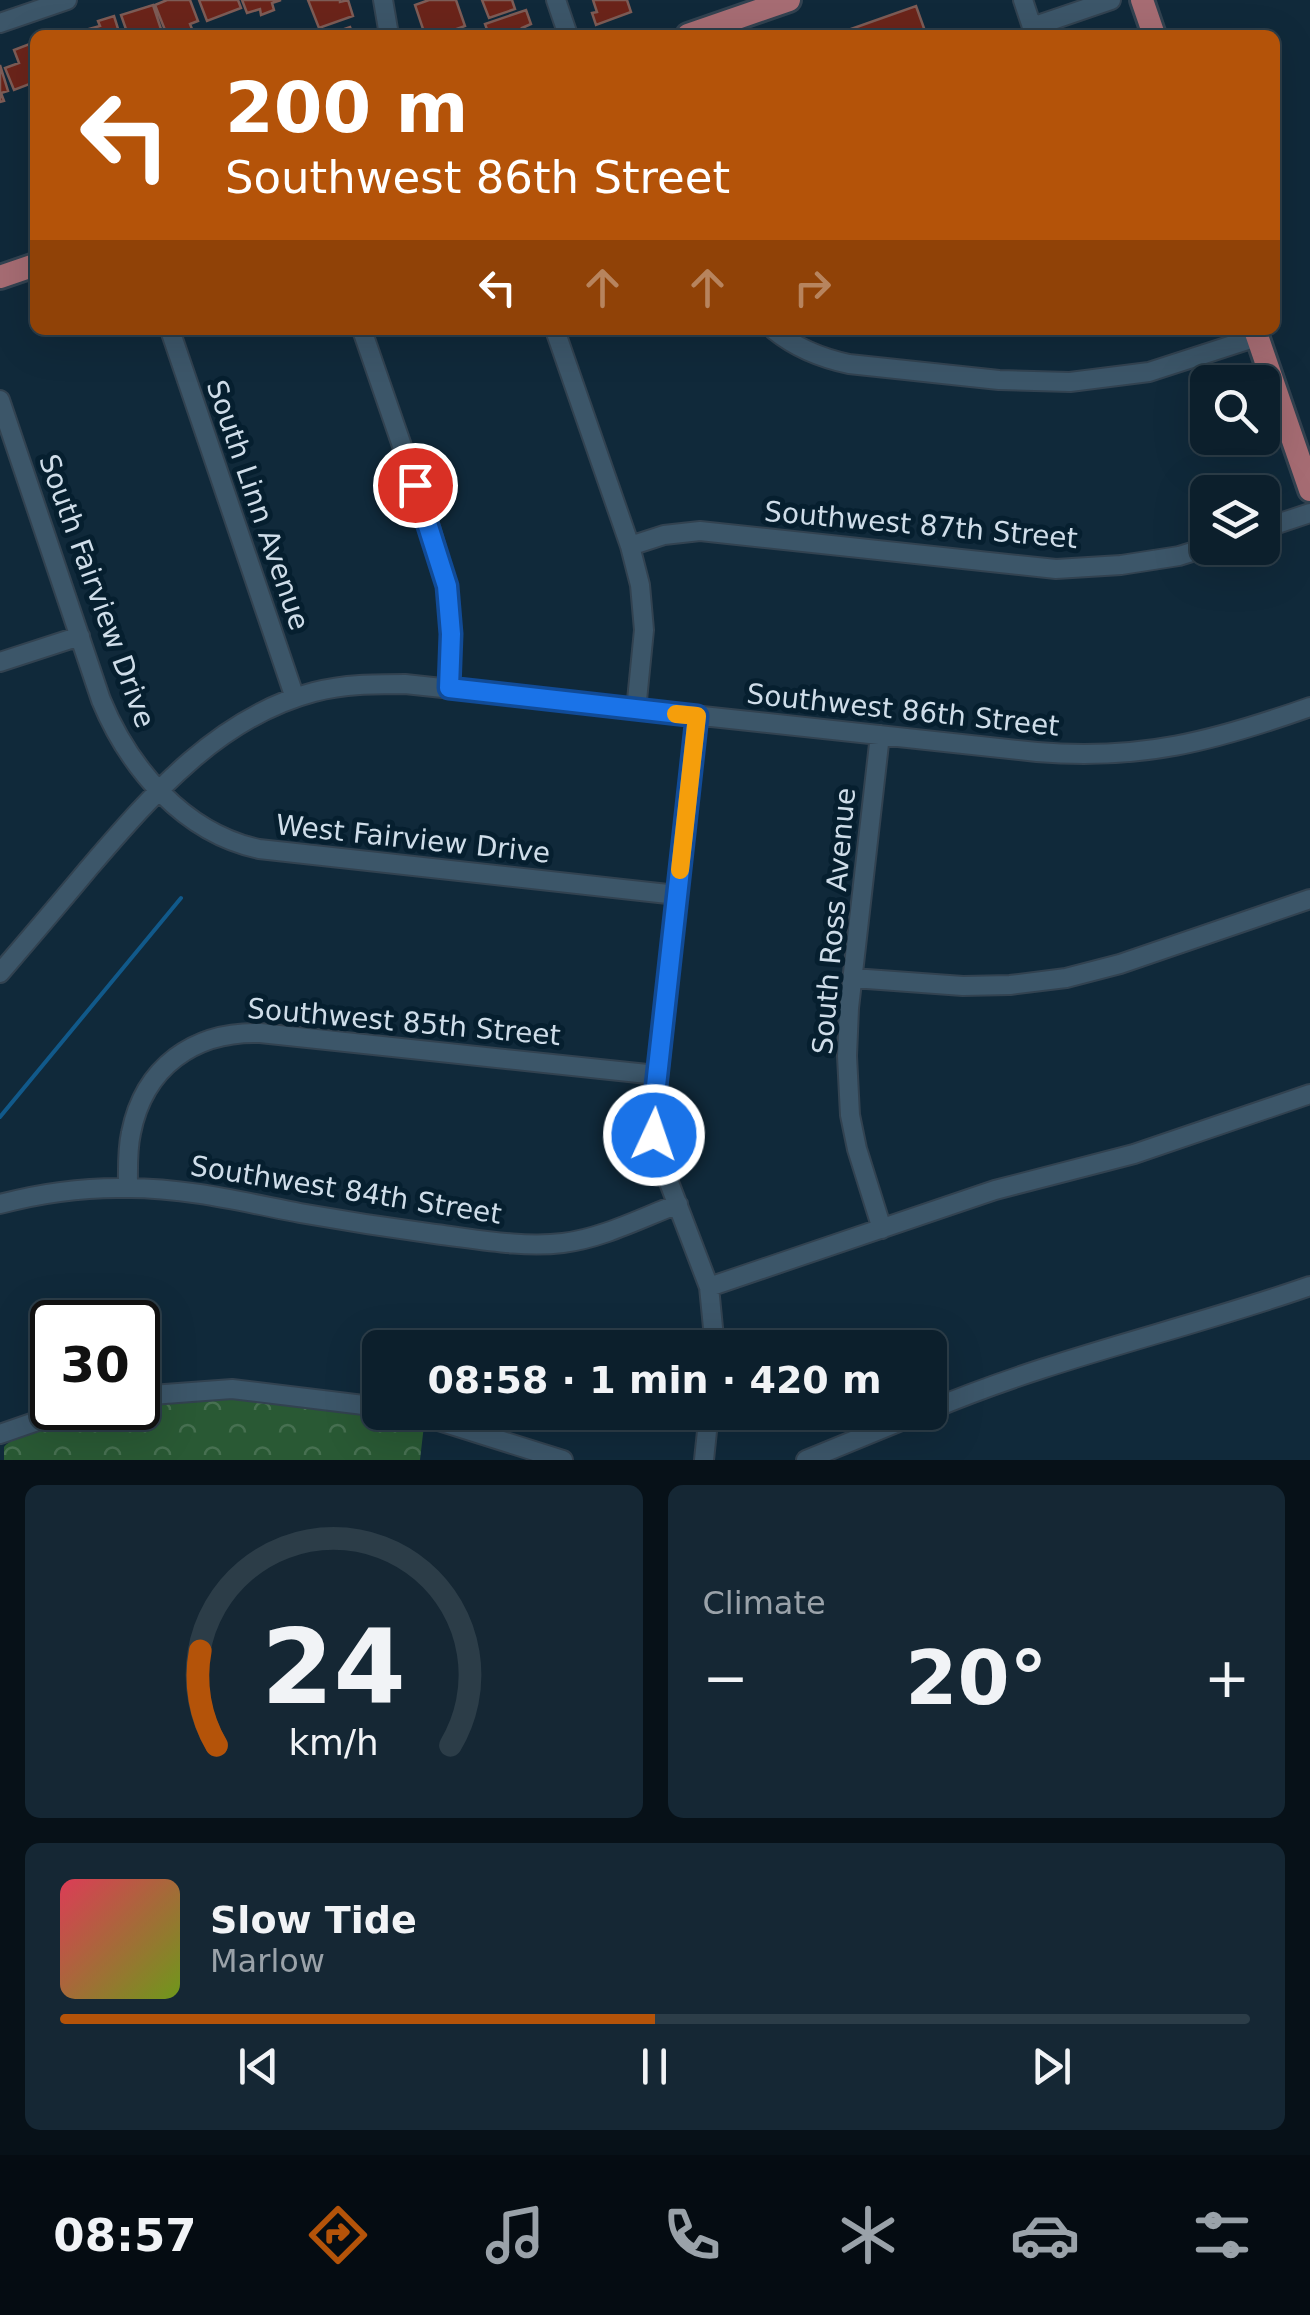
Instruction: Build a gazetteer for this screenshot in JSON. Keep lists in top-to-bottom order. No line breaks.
{"streets":{"street":["South Linn Avenue","Southwest 87th Street","South Fairview Drive","Southwest 86th Street","West Fairview Drive","South Ross Avenue","Southwest 85th Street","Southwest 84th Street"]},"crossings":[["South Linn Avenue","Southwest 86th Street"],["South Fairview Drive","Southwest 86th Street"],["South Fairview Drive","West Fairview Drive"],["Southwest 86th Street","West Fairview Drive"],["Southwest 86th Street","South Ross Avenue"],["Southwest 85th Street","Southwest 84th Street"]],"page":{"turn":["200 m","Southwest 86th Street"],"limit":"30","trip":"08:58 · 1 min · 420 m","tile":"Climate","heat":["−","20°","+"],"song":["Slow Tide","Marlow"],"tabs":"08:57","gauge":["24","km/h"]}}
